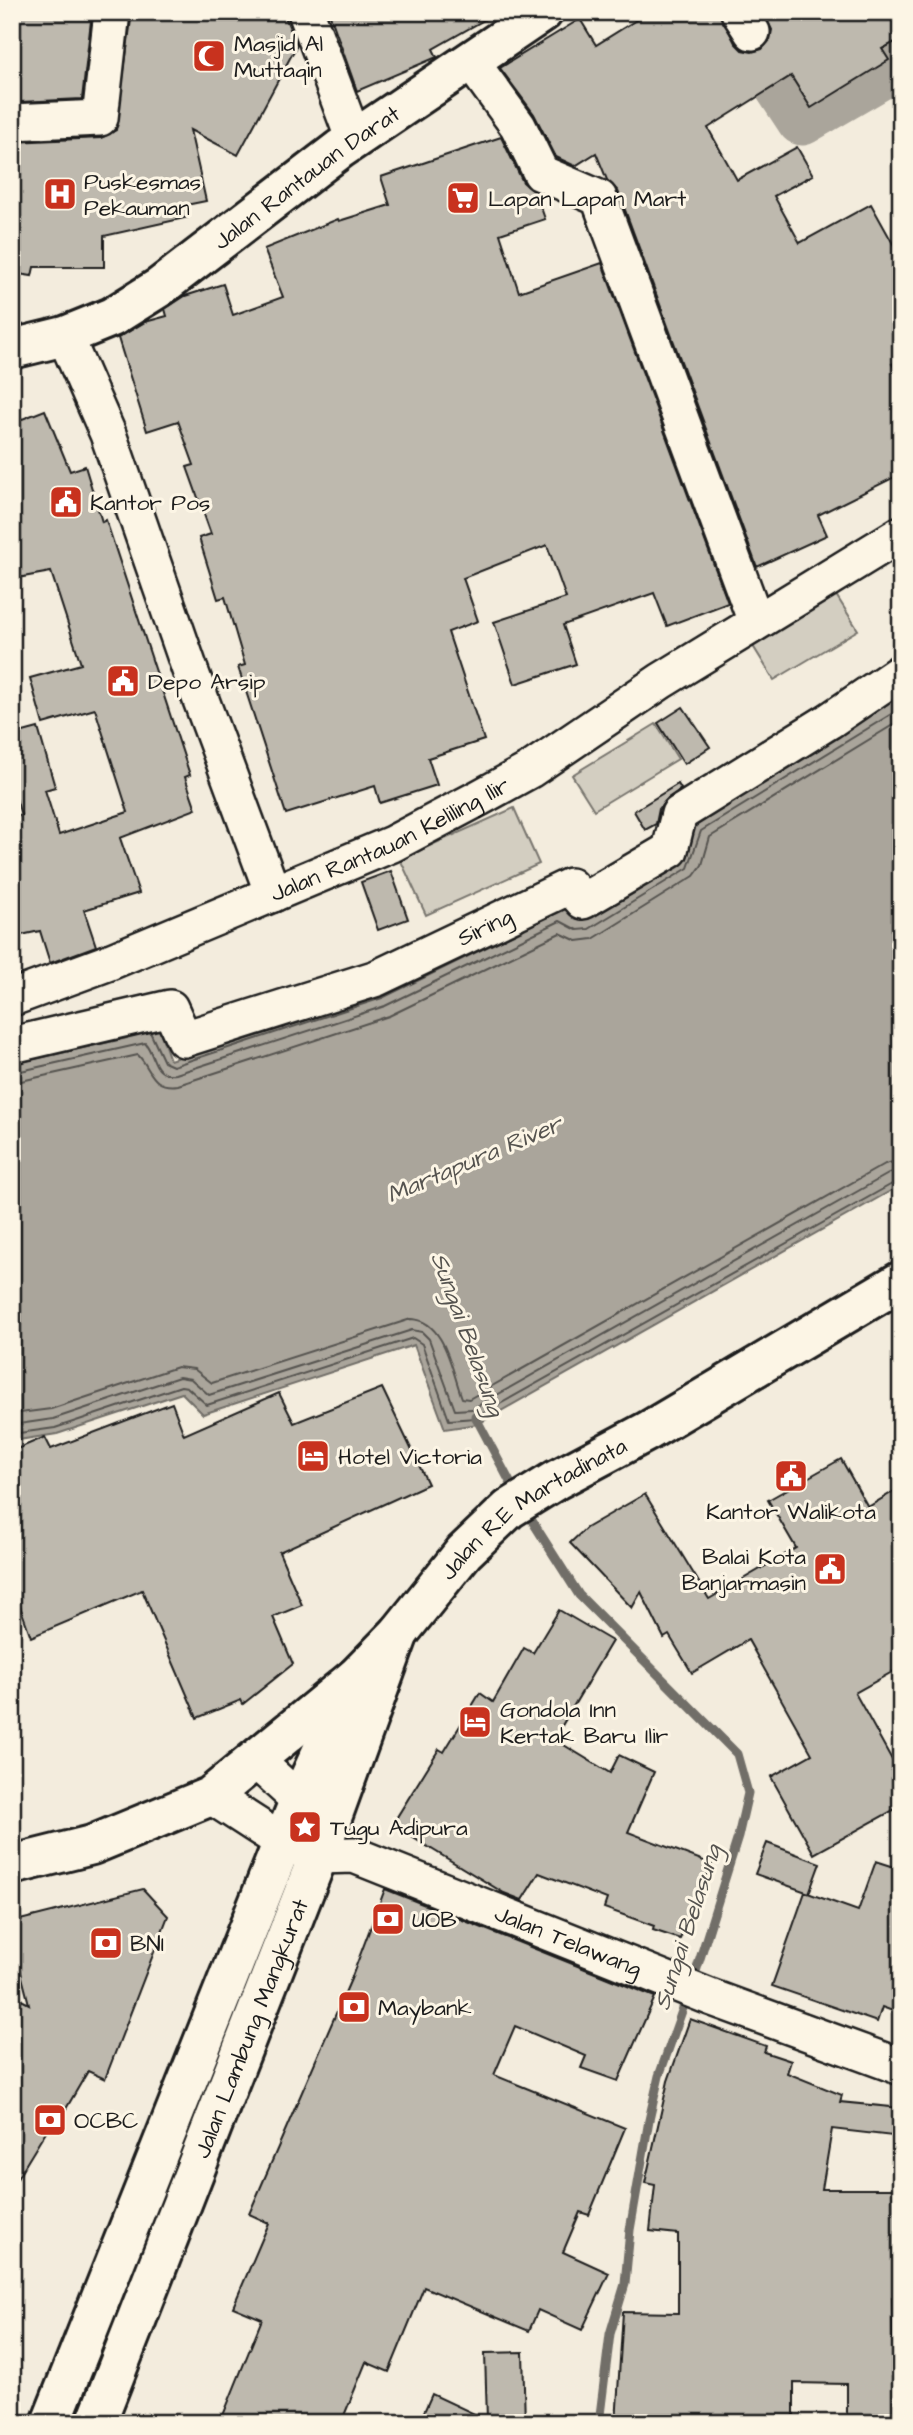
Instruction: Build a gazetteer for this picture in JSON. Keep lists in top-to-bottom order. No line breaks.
{"streets":{"main road":["Jalan Rantauan Darat","Jalan R.E Martadinata","Jalan Lambung Mangkurat"],"street":["Jalan Rantauan Keliling Ilir","Siring","Jalan Telawang"]},"crossings":[["Jalan Rantauan Darat","Jalan Rantauan Keliling Ilir"],["Jalan R.E Martadinata","Jalan Telawang"],["Jalan R.E Martadinata","Jalan Lambung Mangkurat"],["Jalan Telawang","Jalan Lambung Mangkurat"]],"water":["Martapura River","Sungai Belasung"],"places":{"mosque":["Masjid Al Muttaqin"],"hospital":["Puskesmas Pekauman"],"supermarket":["Lapan Lapan Mart"],"public building":["Kantor Pos","Depo Arsip","Kantor Walikota","Balai Kota Banjarmasin"],"hotel":["Hotel Victoria","Gondola Inn Kertak Baru Ilir"],"place":["Tugu Adipura"],"bank":["UOB","BNI","Maybank","OCBC"]}}
